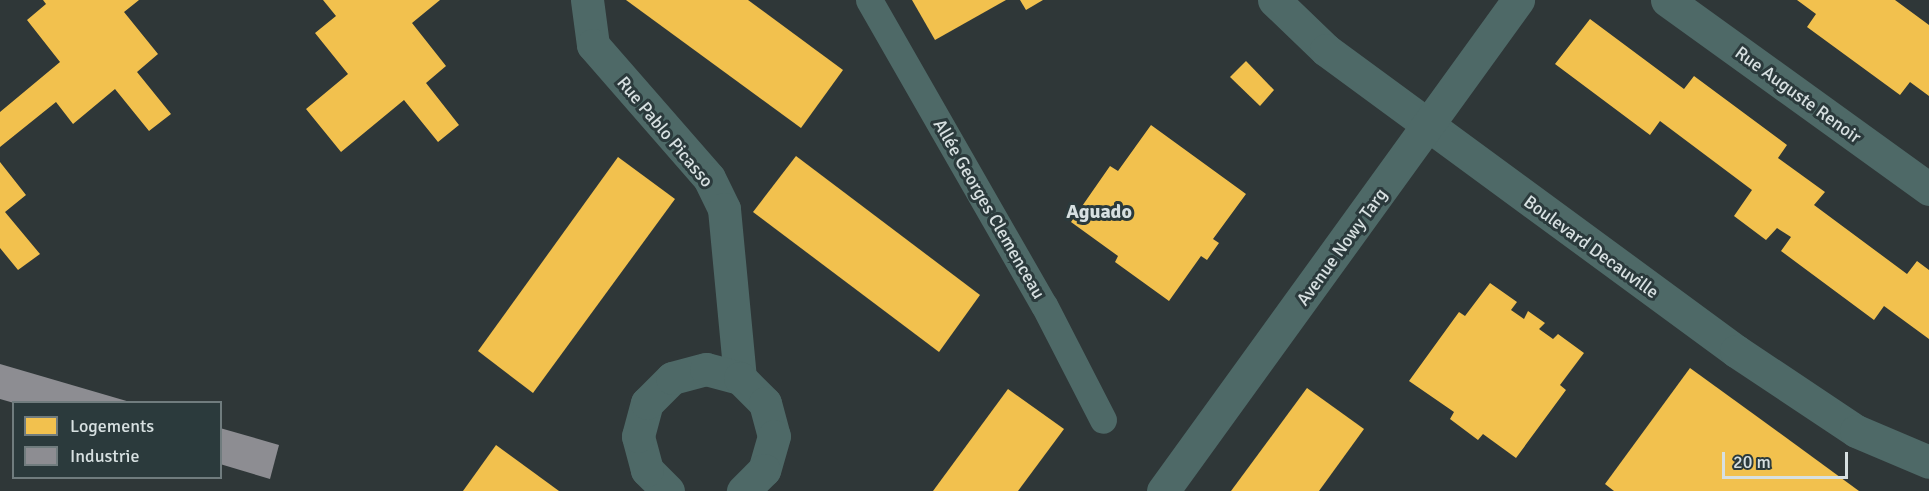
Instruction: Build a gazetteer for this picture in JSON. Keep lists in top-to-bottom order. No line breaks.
{"streets":{"street":["Rue Auguste Renoir","Rue Pablo Picasso","Allée Georges Clemenceau","Avenue Nowy Targ","Boulevard Decauville"]},"crossings":[["Avenue Nowy Targ","Boulevard Decauville"]],"districts":["Aguado"],"legend":["Logements","Industrie"],"scale_bar":"20 m"}
